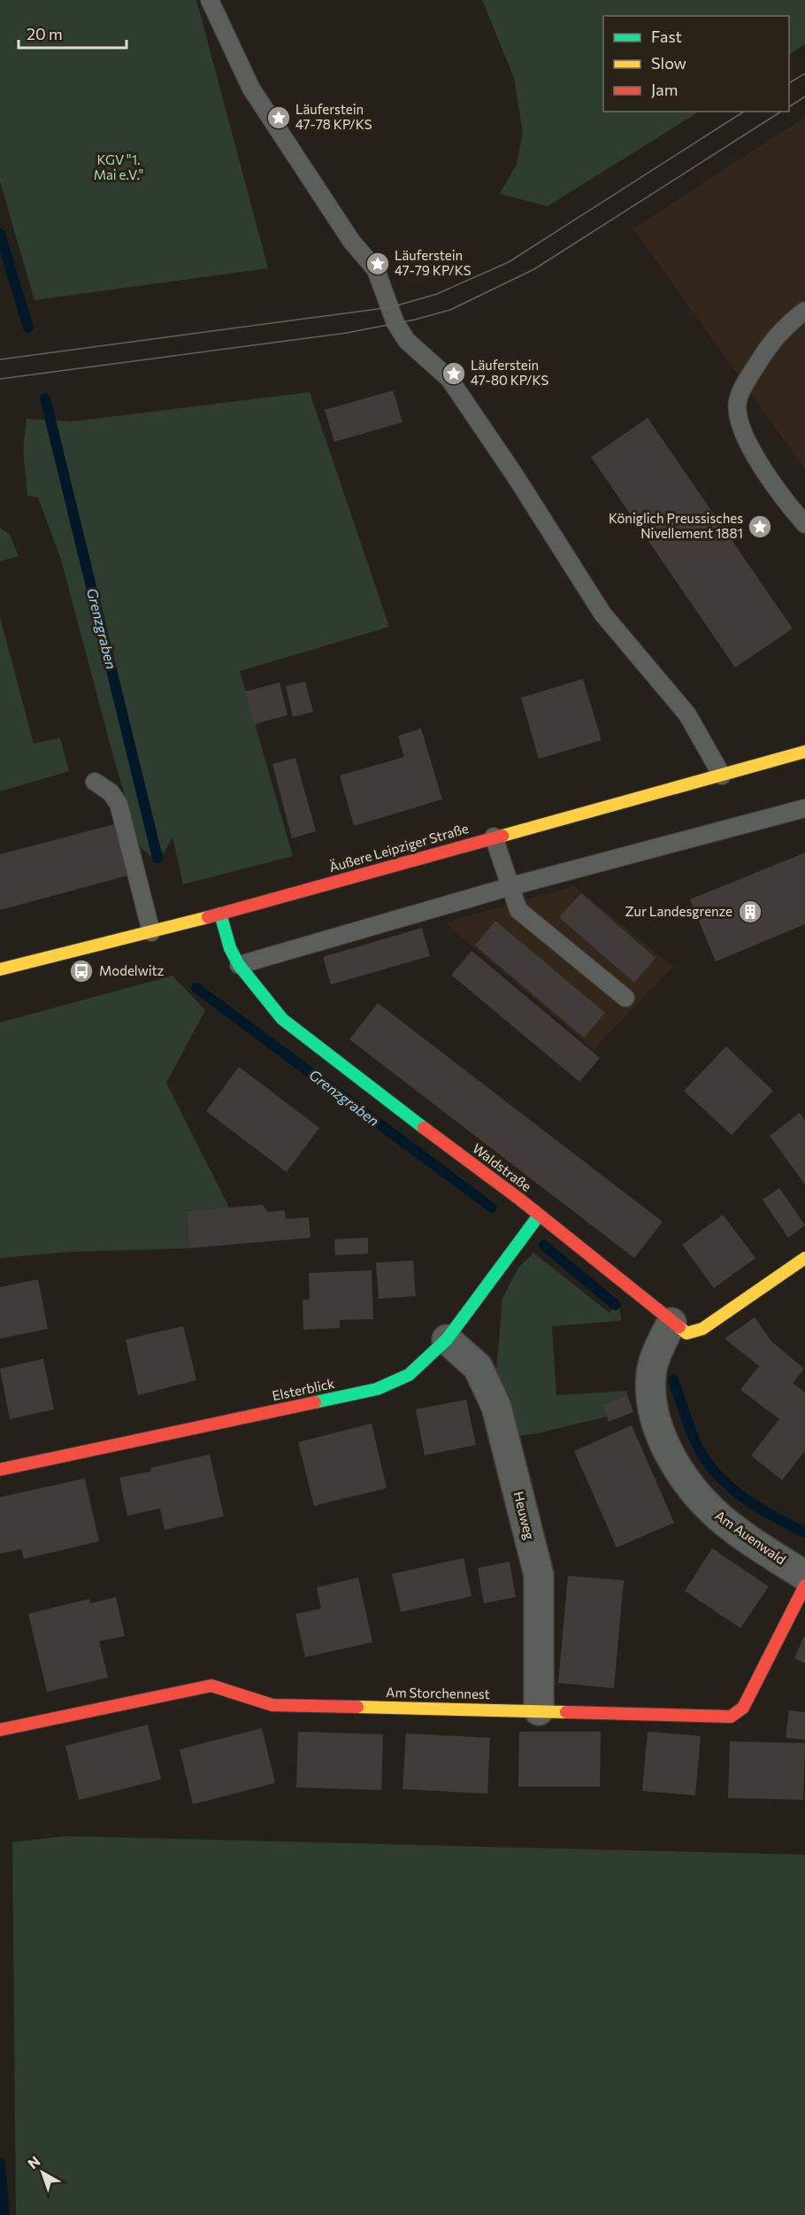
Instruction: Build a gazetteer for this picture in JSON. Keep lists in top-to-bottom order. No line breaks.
{"streets":{"street":["Äußere Leipziger Straße","Waldstraße","Elsterblick","Heuweg","Am Auenwald","Am Storchennest"]},"crossings":[["Äußere Leipziger Straße","Waldstraße"],["Waldstraße","Elsterblick"],["Waldstraße","Am Auenwald"],["Elsterblick","Heuweg"],["Heuweg","Am Storchennest"]],"water":["Grenzgraben"],"parks":["KGV \"1. Mai e.V.\""],"places":{"place":["Läuferstein 47-78 KP/KS","Läuferstein 47-79 KP/KS","Läuferstein 47-80 KP/KS","Königlich Preussisches Nivellement 1881"],"building":["Zur Landesgrenze"],"bus stop":["Modelwitz"]},"legend":["Fast","Slow","Jam"],"scale_bar":"20 m","north":"top left"}
